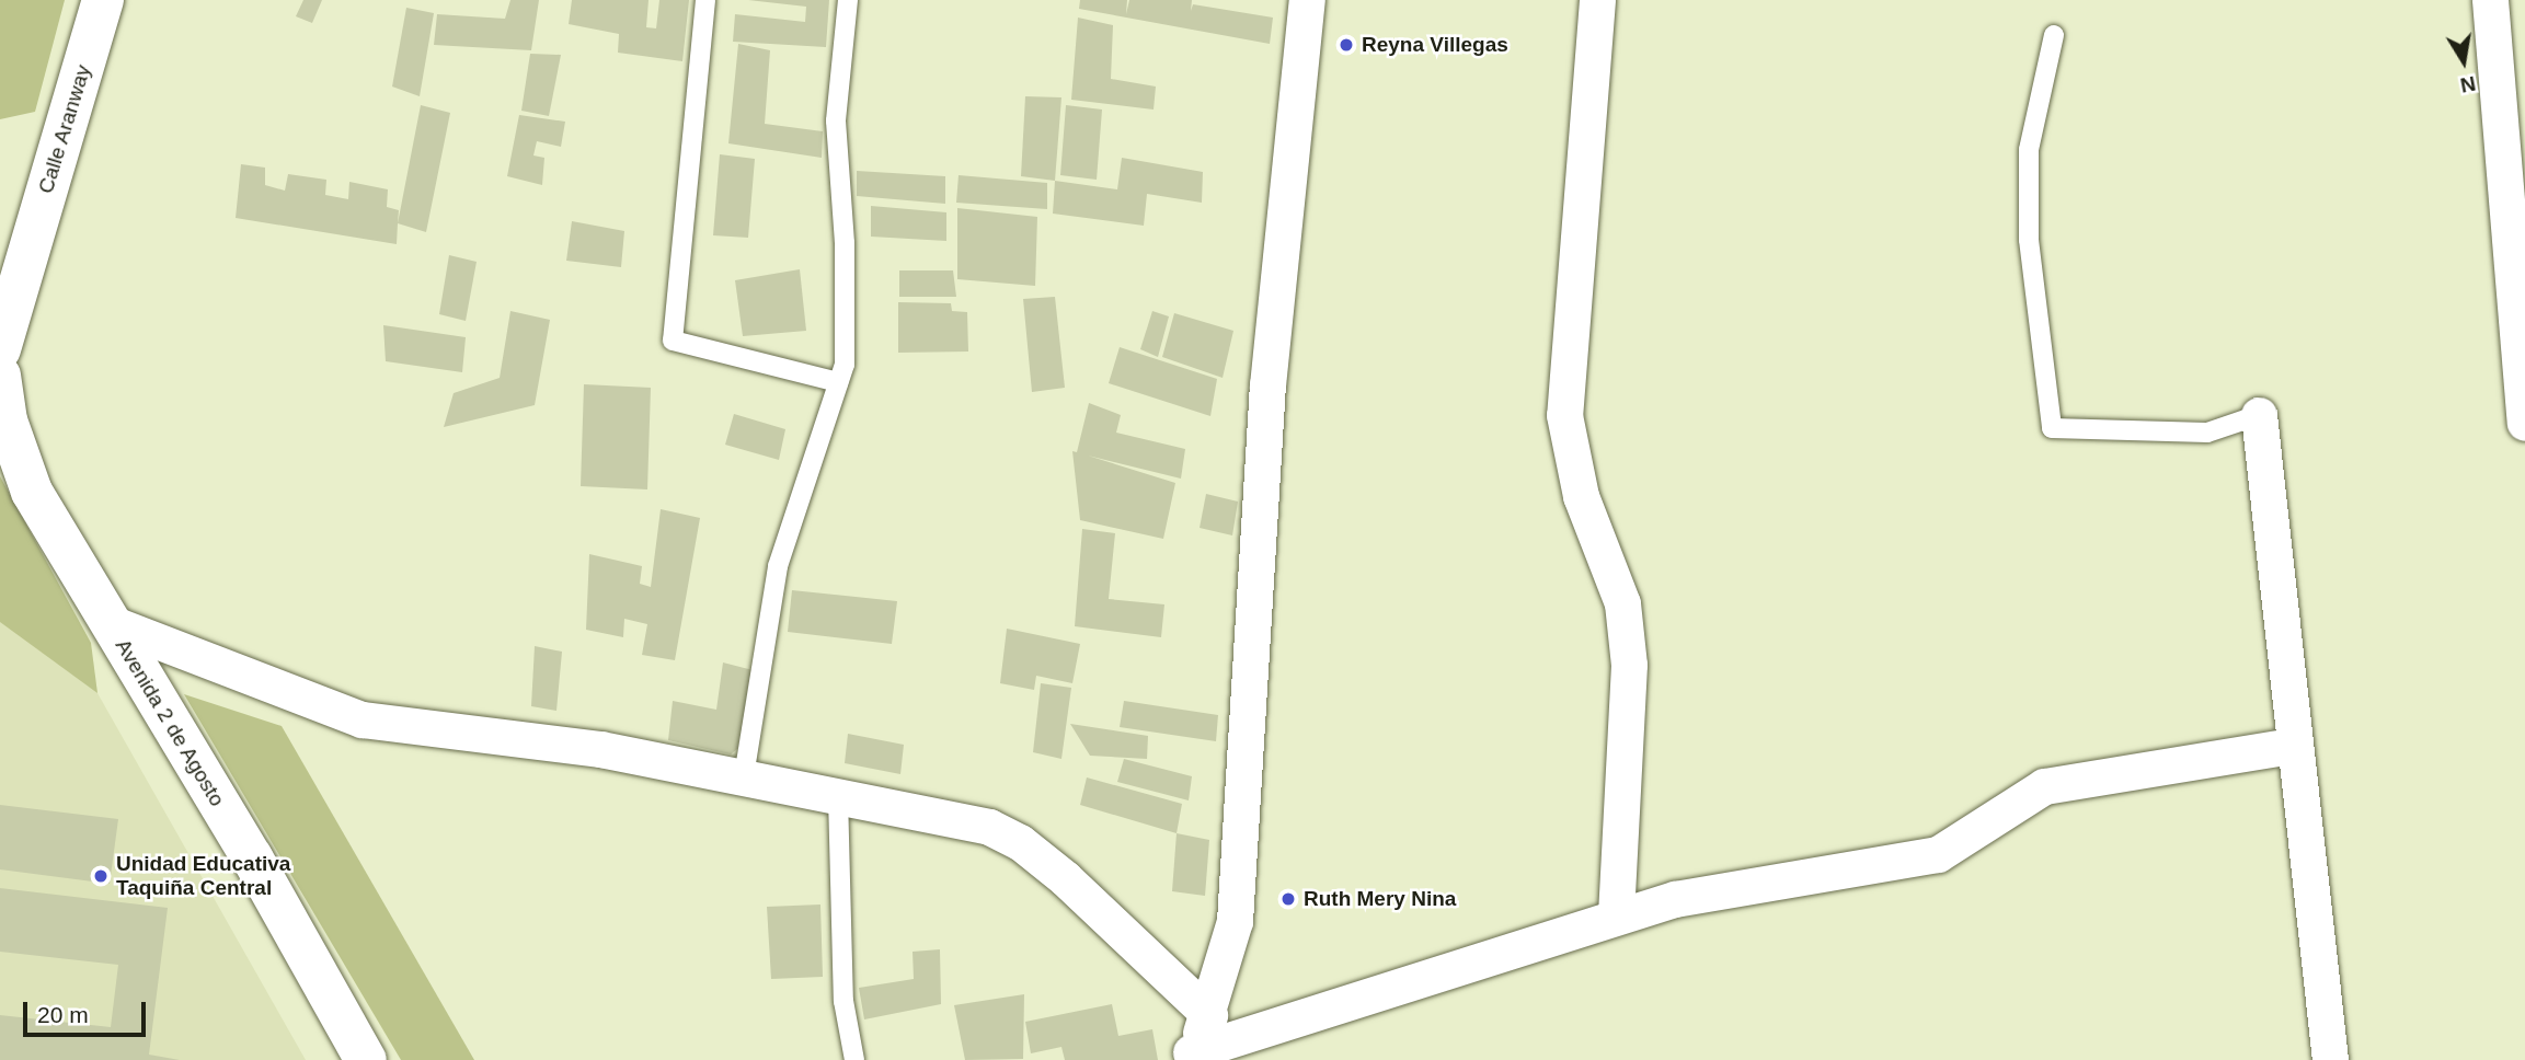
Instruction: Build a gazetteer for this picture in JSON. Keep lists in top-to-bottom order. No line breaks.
{"streets":{"street":["Calle Aranway","Avenida 2 de Agosto"]},"places":["Reyna Villegas","Unidad Educativa Taquiña Central","Ruth Mery Nina"],"scale_bar":"20 m","north":"bottom"}
